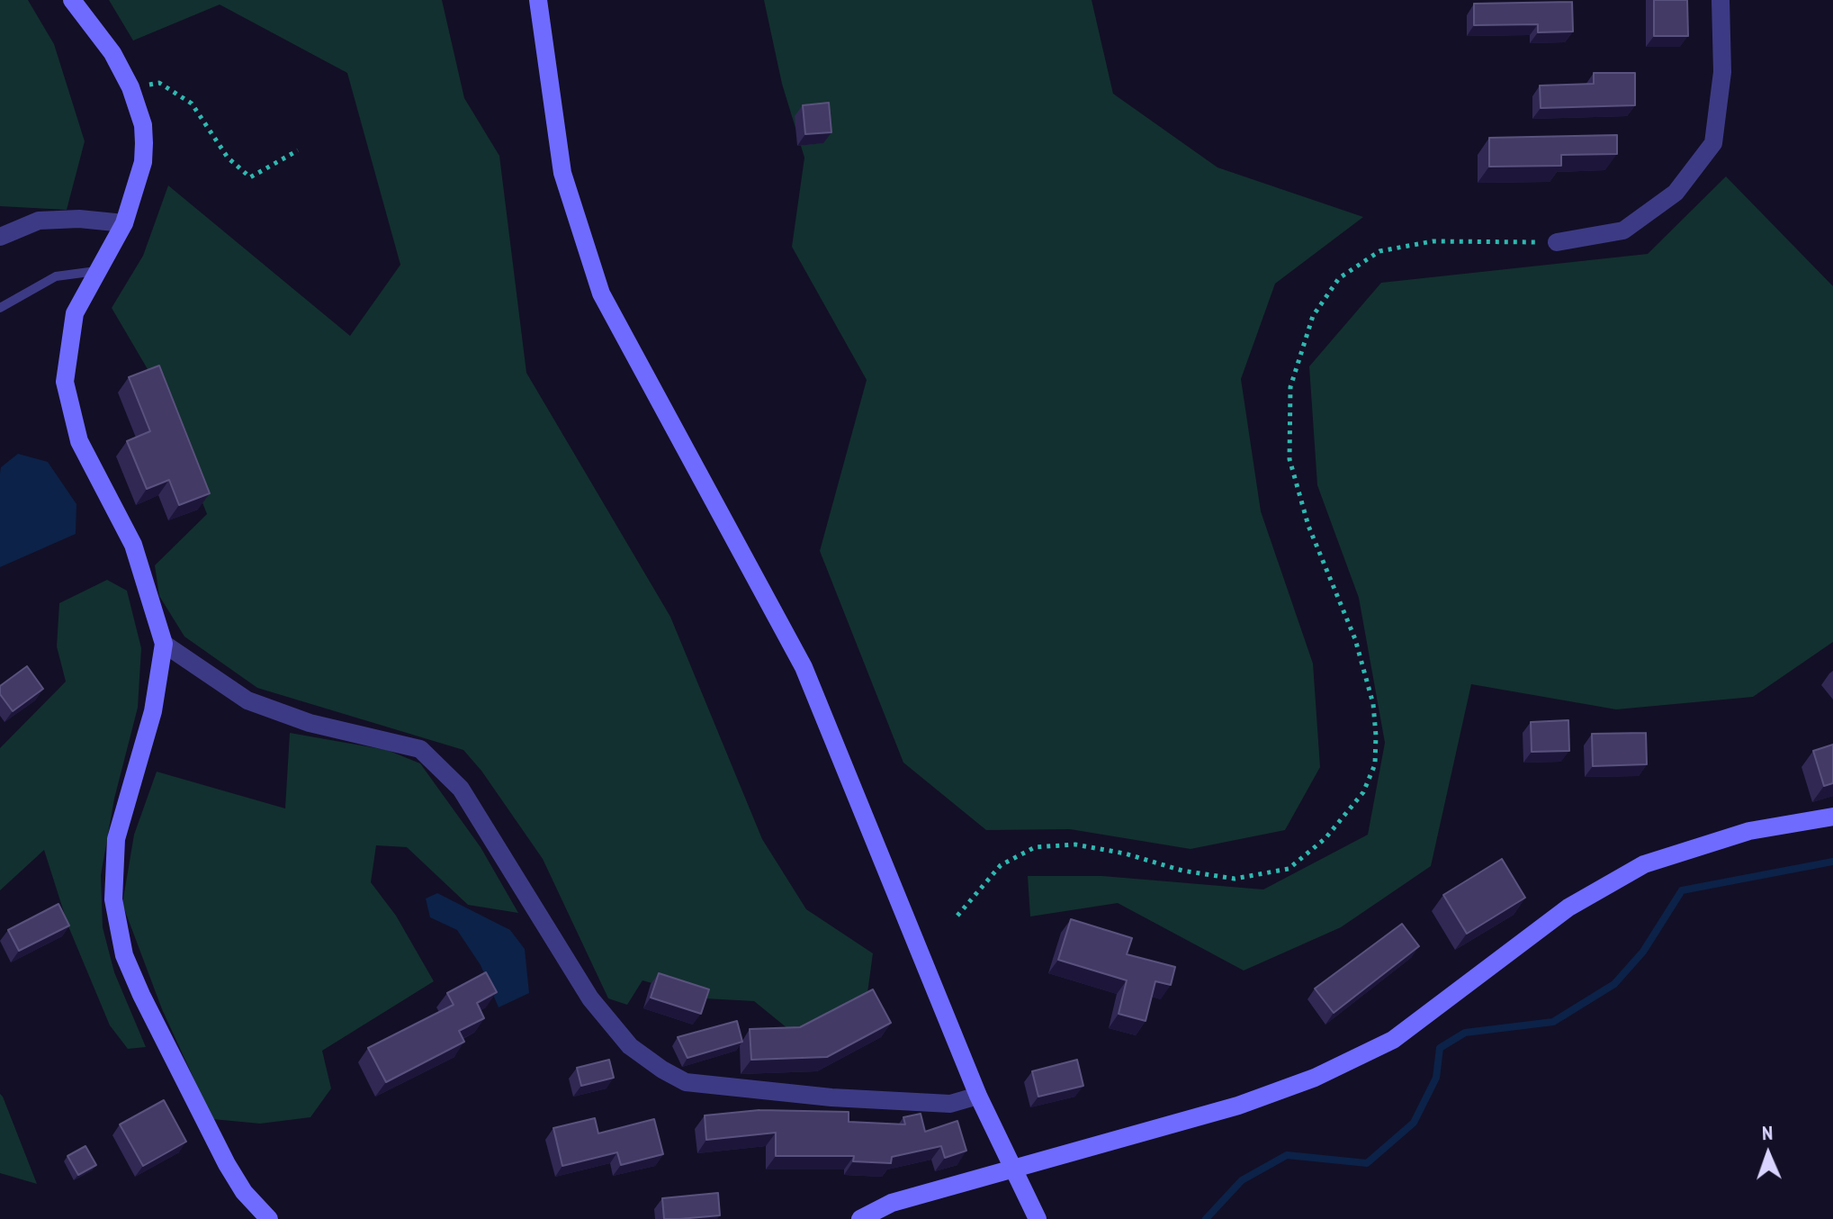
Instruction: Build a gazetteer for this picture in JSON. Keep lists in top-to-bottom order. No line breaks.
{"north":"top"}
